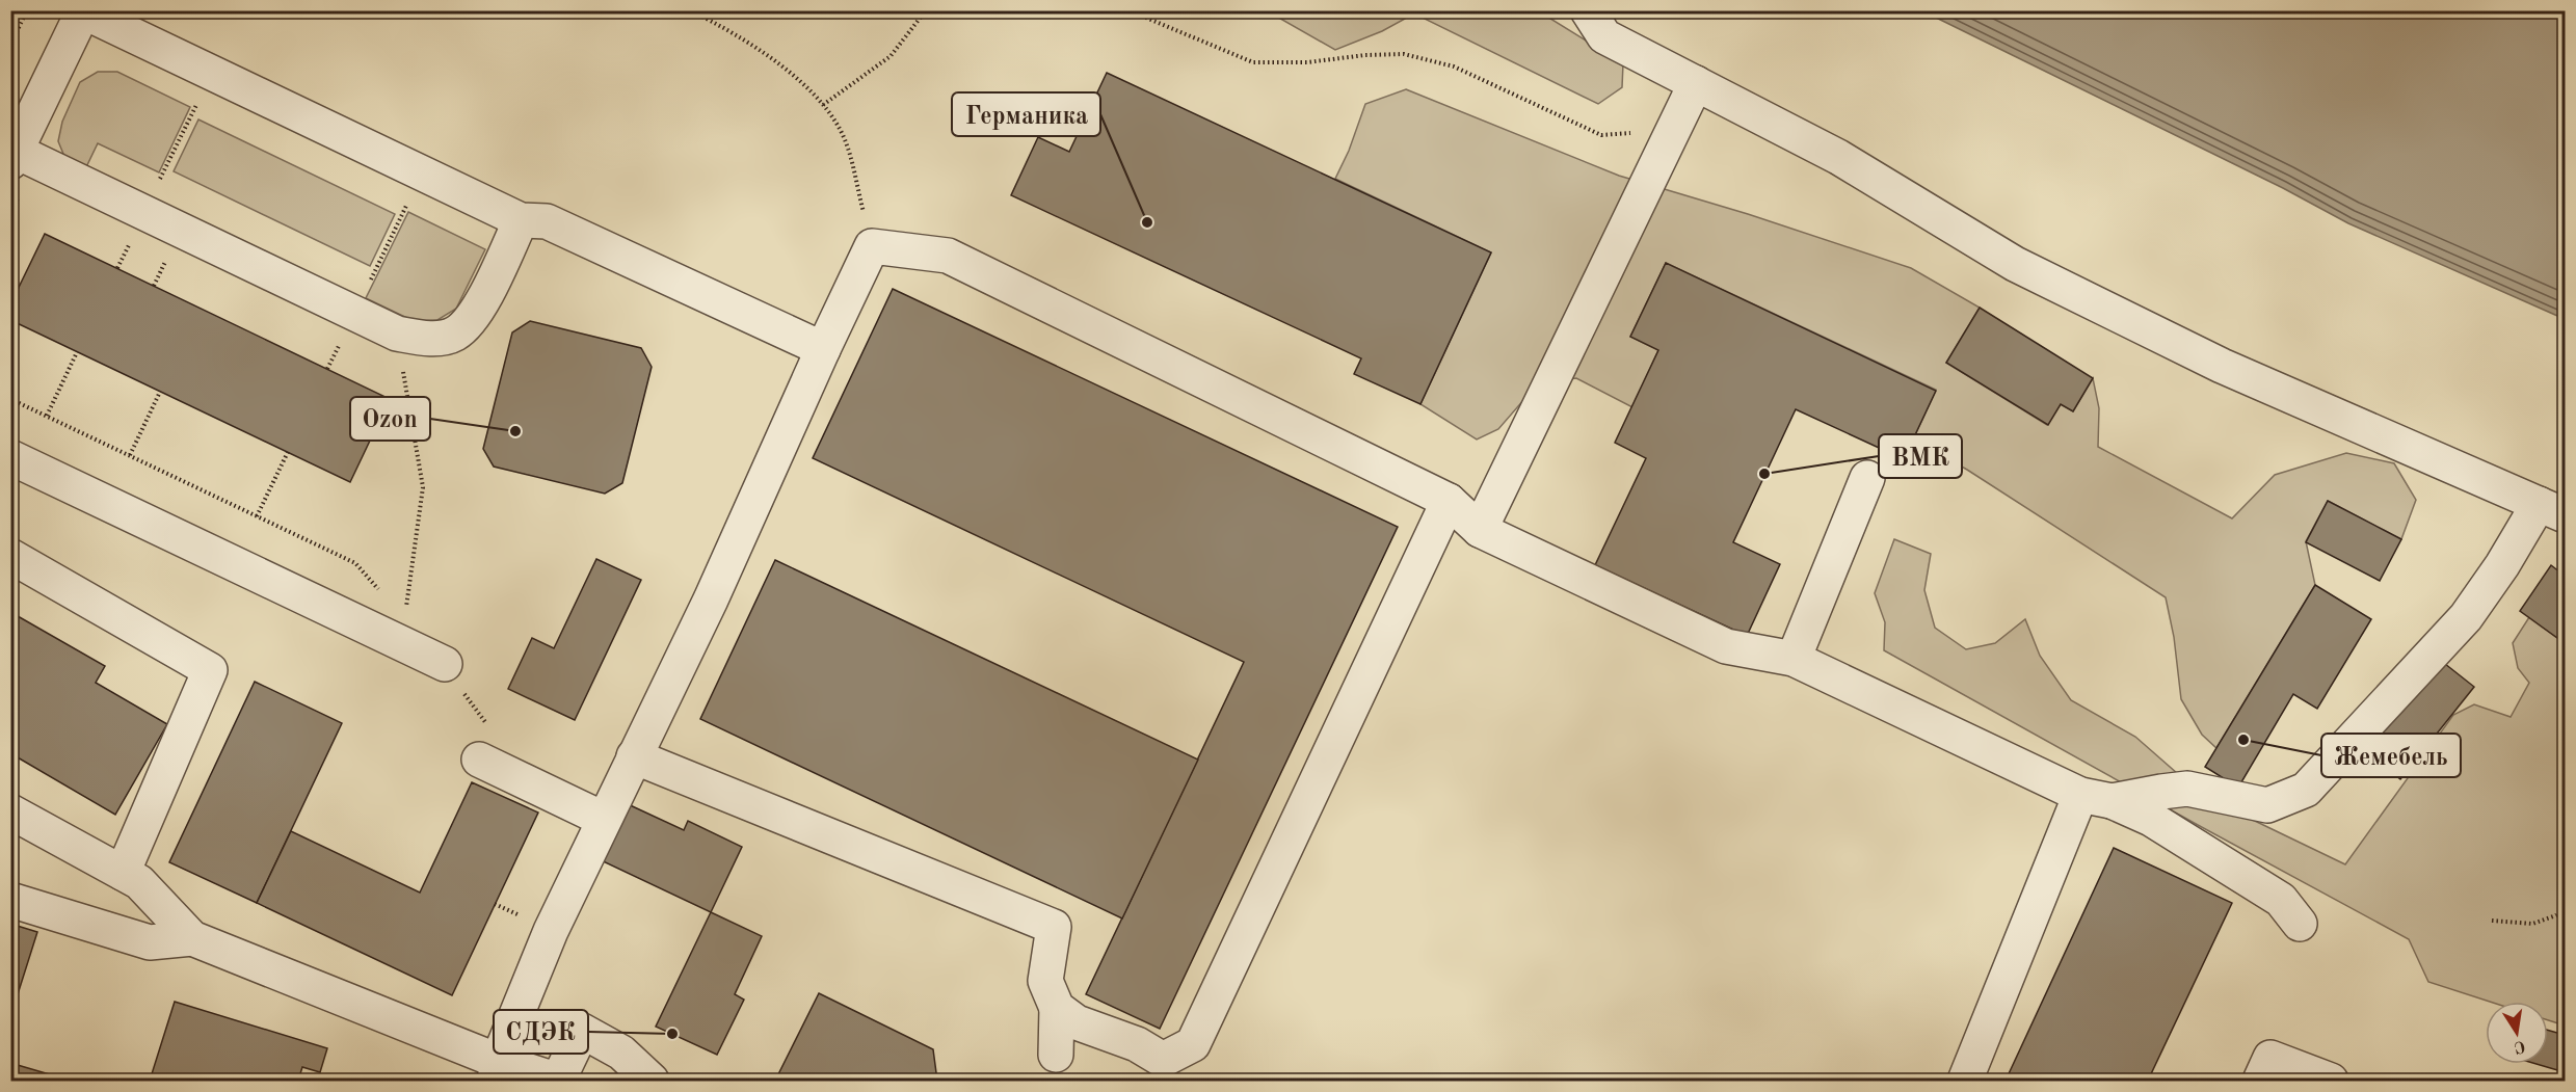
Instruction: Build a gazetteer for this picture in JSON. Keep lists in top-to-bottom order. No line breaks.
{"places":["Германика","Ozon","ВМК","Жемебель","СДЭК"],"north":"bottom"}
